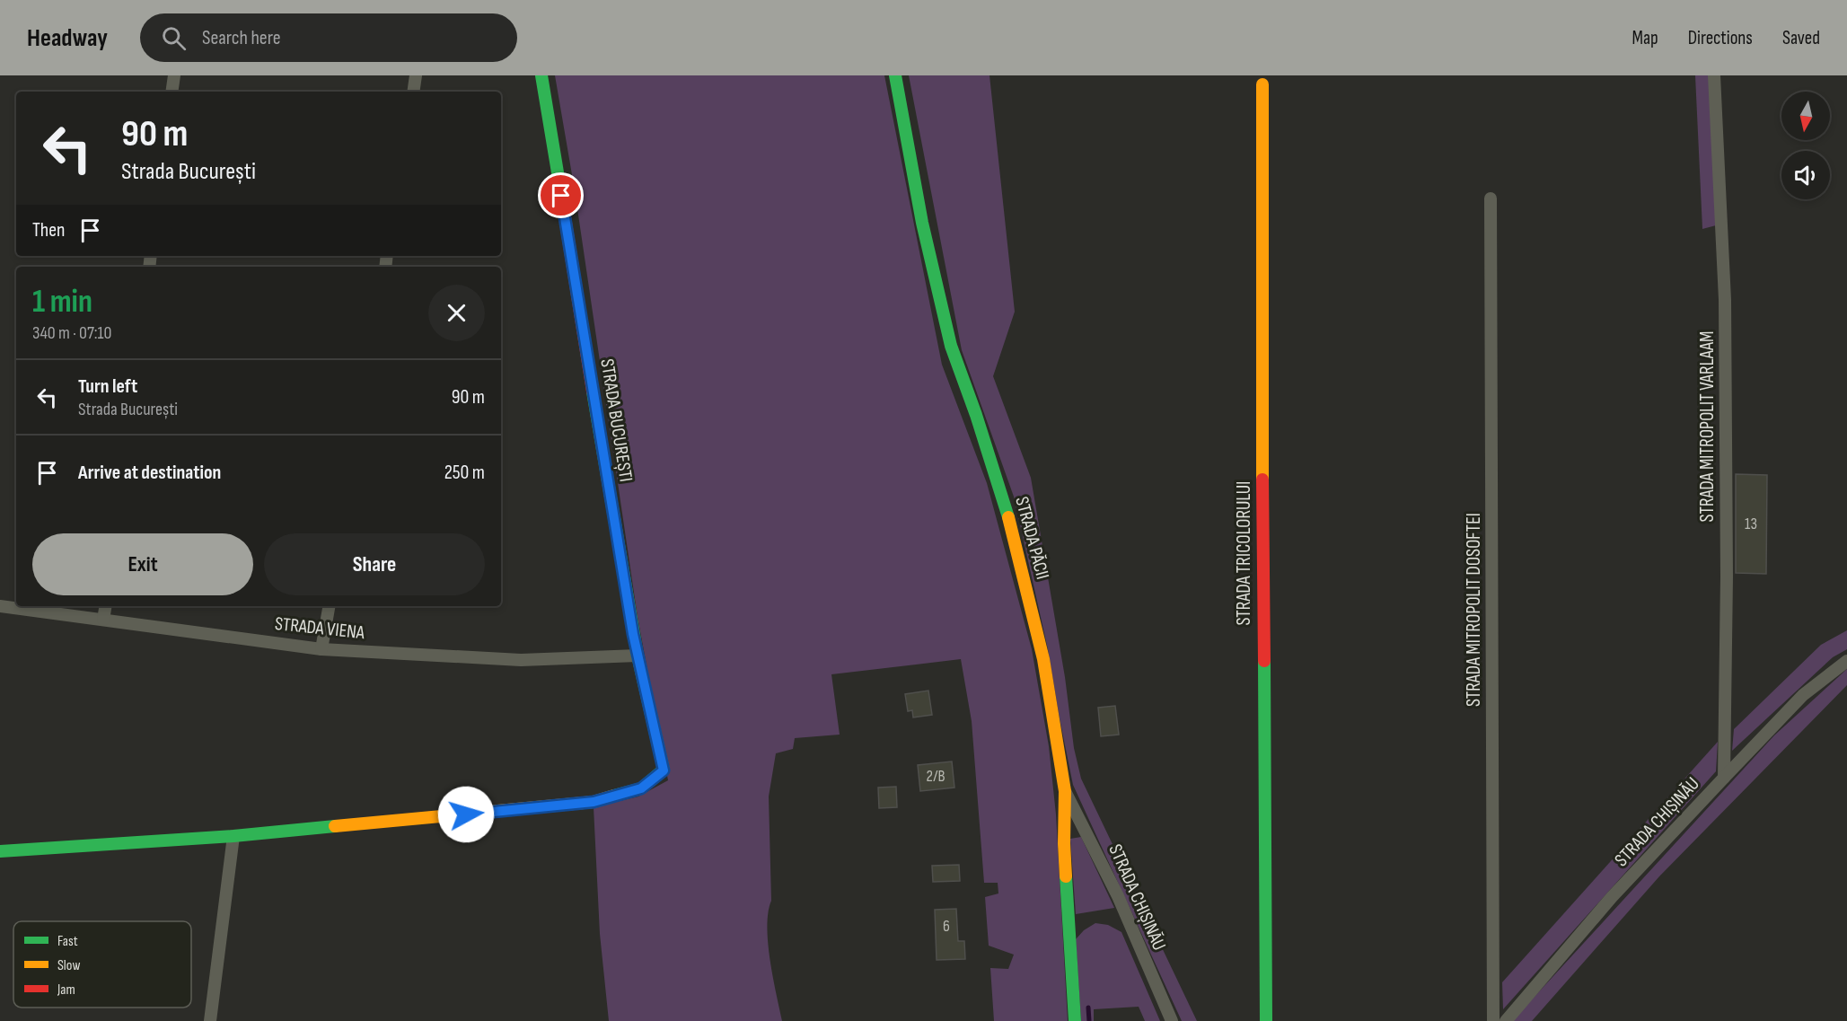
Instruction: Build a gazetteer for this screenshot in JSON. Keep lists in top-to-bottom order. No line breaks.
{"streets":{"street":["STRADA BUCUREȘTI","STRADA MITROPOLIT VARLAAM","STRADA PĂCII","STRADA TRICOLORULUI","STRADA MITROPOLIT DOSOFTEI","STRADA VIENA","STRADA CHIȘINĂU"]},"crossings":[["STRADA BUCUREȘTI","STRADA VIENA"],["STRADA MITROPOLIT VARLAAM","STRADA CHIȘINĂU"],["STRADA PĂCII","STRADA CHIȘINĂU"]],"house_numbers":["13","2/B","6"],"legend":["Fast","Slow","Jam"],"north":"bottom","page":{"header":"Headway","search":"Search here","nav":["Map","Directions","Saved"],"turn":["90 m","Strada București"],"then":"Then","heading":["1 min","340 m · 07:10"],"list":[{"name":"Turn left","note":"Strada București","value":"90 m"},{"name":"Arrive at destination","value":"250 m"}],"buttons":["Exit","Share"]}}
